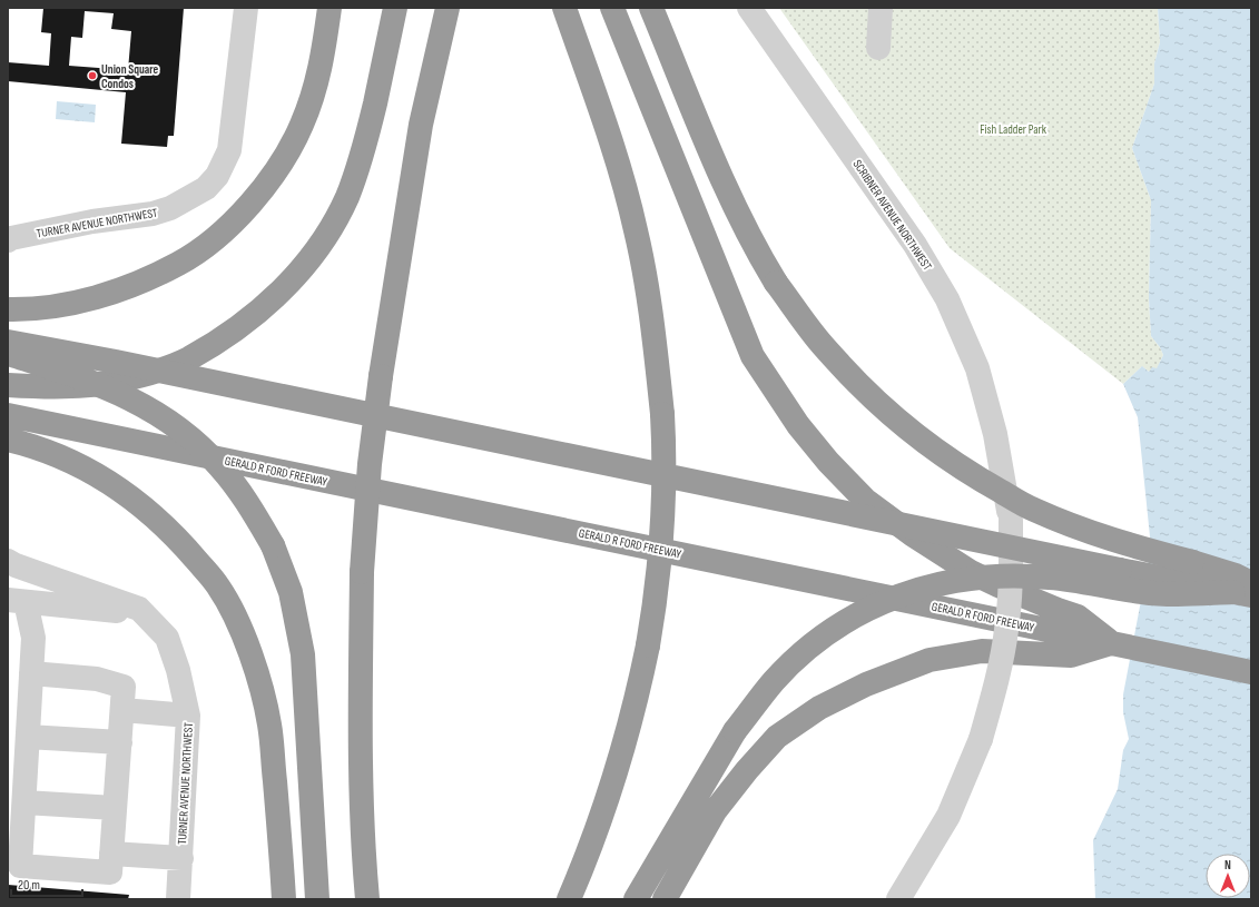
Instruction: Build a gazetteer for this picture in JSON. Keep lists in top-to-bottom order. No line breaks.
{"streets":{"highway":["GERALD R FORD FREEWAY"],"street":["SCRIBNER AVENUE NORTHWEST","TURNER AVENUE NORTHWEST"]},"parks":["Fish Ladder Park"],"places":["Union Square Condos"],"scale_bar":"20 m","north":"top"}
